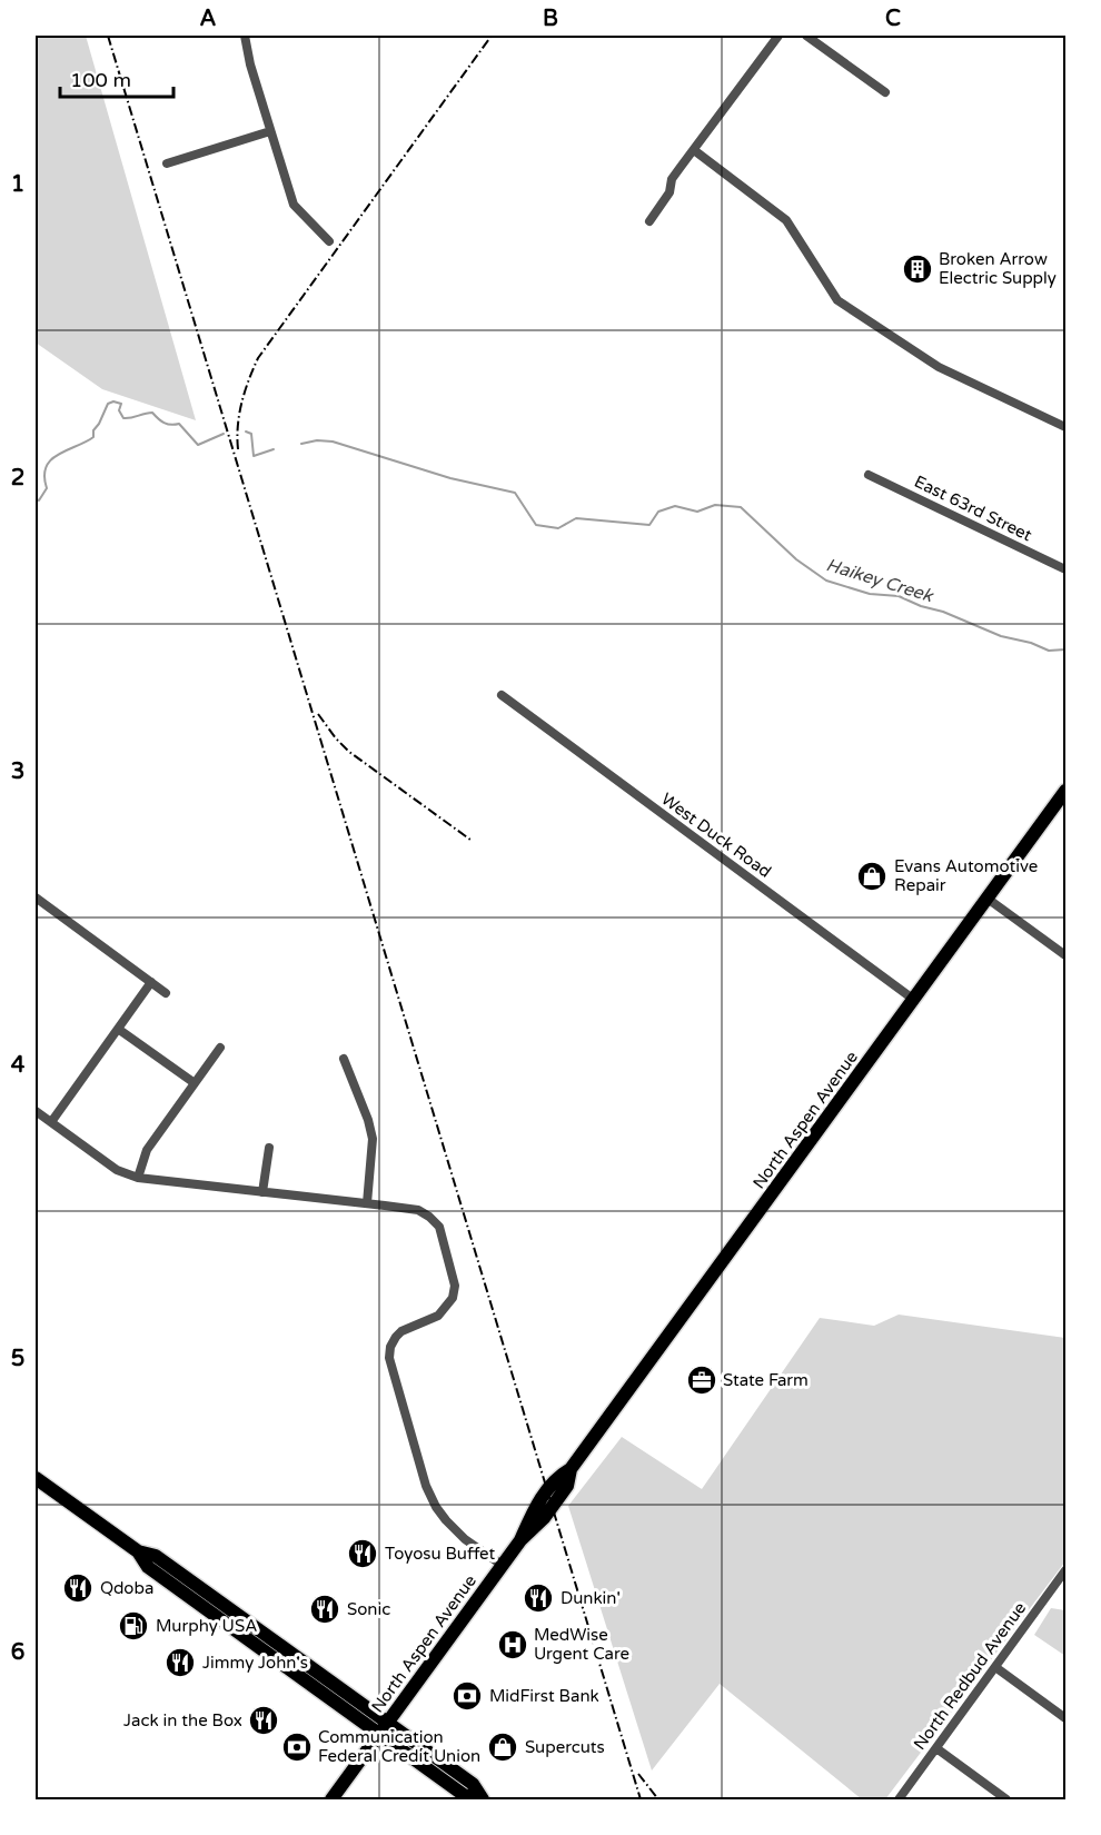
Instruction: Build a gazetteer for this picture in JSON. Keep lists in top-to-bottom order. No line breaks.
{"streets":{"main road":["North Aspen Avenue"],"street":["East 63rd Street","West Duck Road","North Redbud Avenue"]},"crossings":[["West Duck Road","North Aspen Avenue"]],"water":["Haikey Creek"],"places":{"building":["Broken Arrow Electric Supply"],"shop":["Evans Automotive Repair","Supercuts"],"office":["State Farm"],"restaurant":["Toyosu Buffet","Qdoba","Dunkin'","Sonic","Jimmy John's","Jack in the Box"],"fuel station":["Murphy USA"],"hospital":["MedWise Urgent Care"],"bank":["MidFirst Bank","Communication Federal Credit Union"]},"scale_bar":"100 m","grid":{"columns":["A","B","C"],"rows":["1","2","3","4","5","6"]}}
